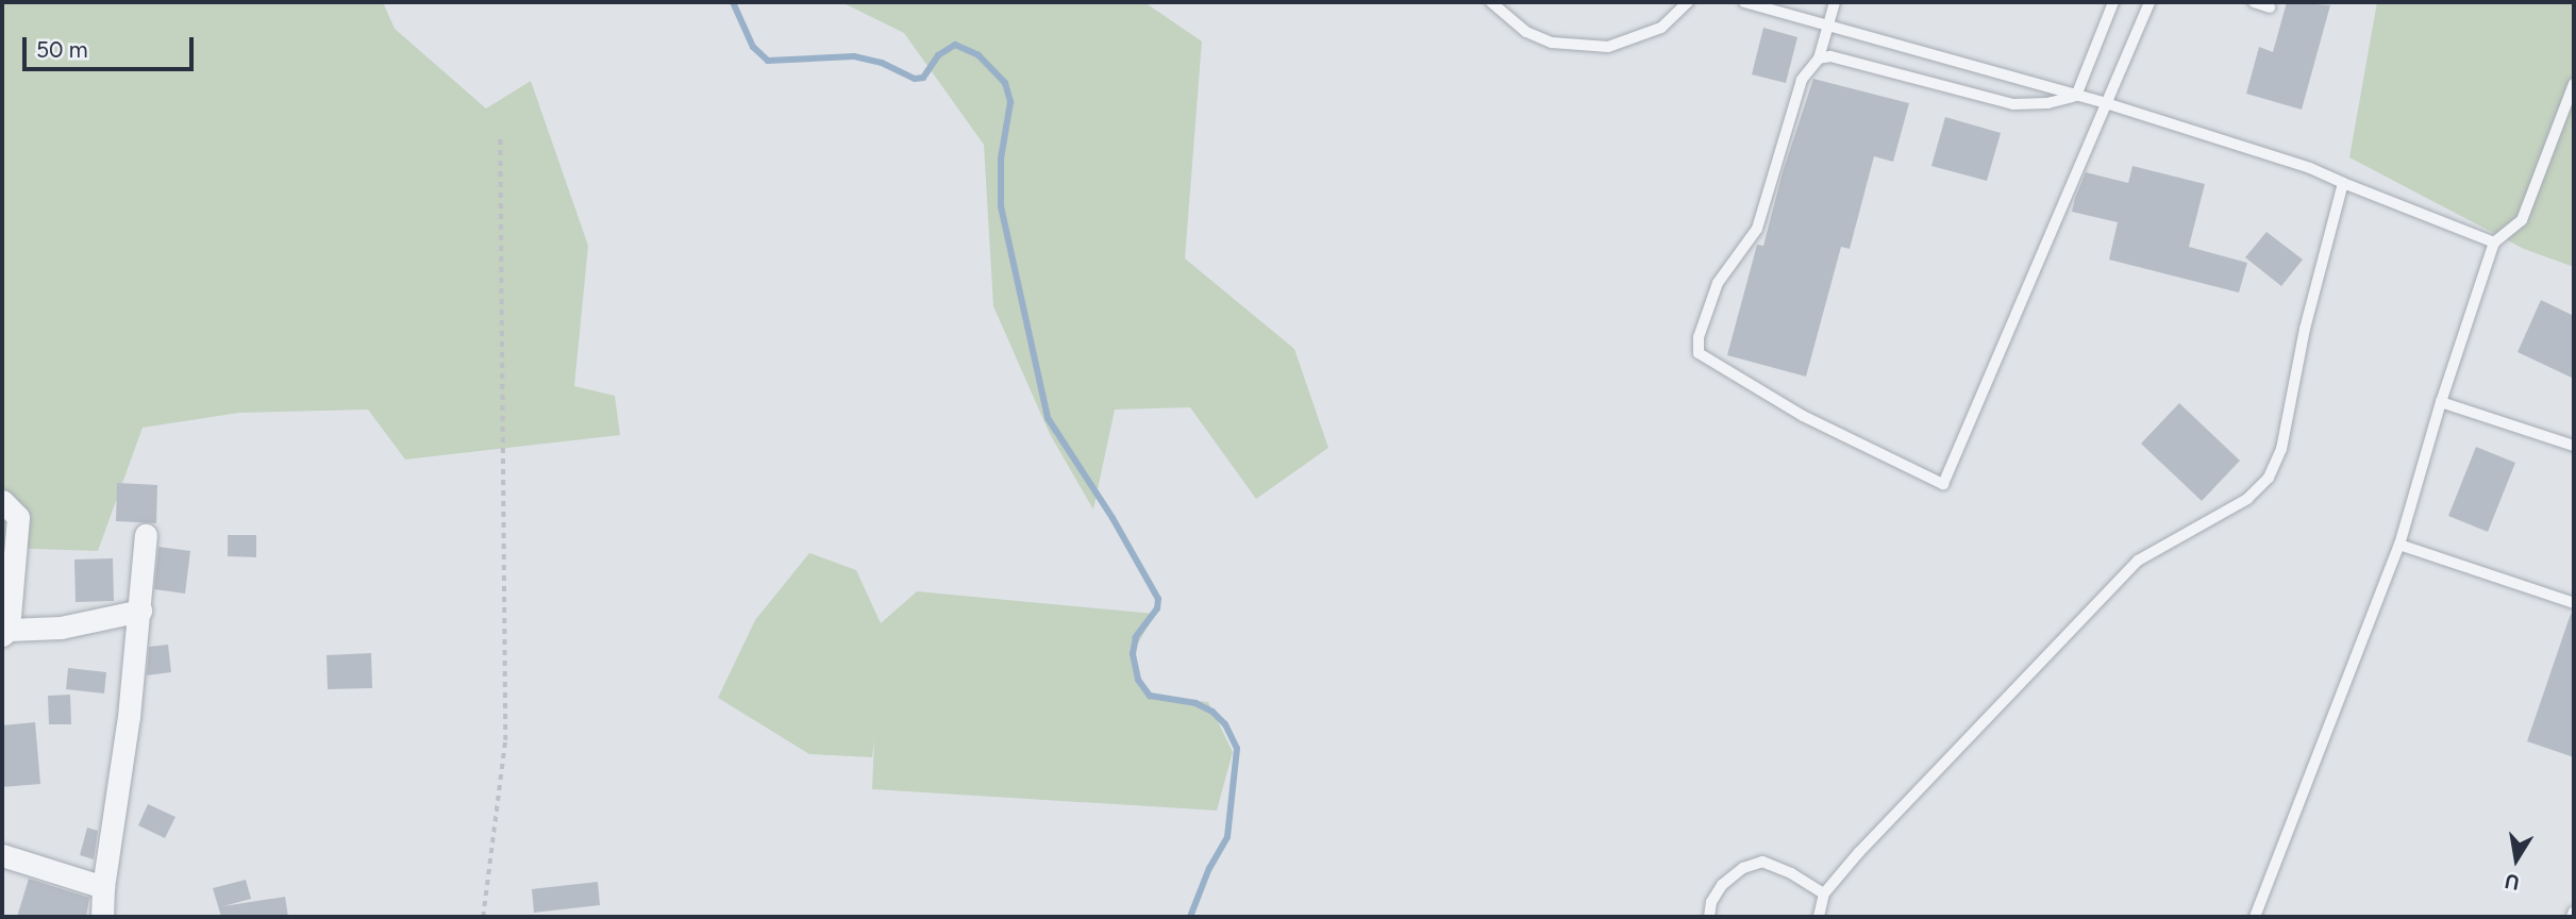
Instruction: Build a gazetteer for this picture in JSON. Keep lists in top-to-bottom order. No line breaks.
{"scale_bar":"50 m","north":"bottom"}
